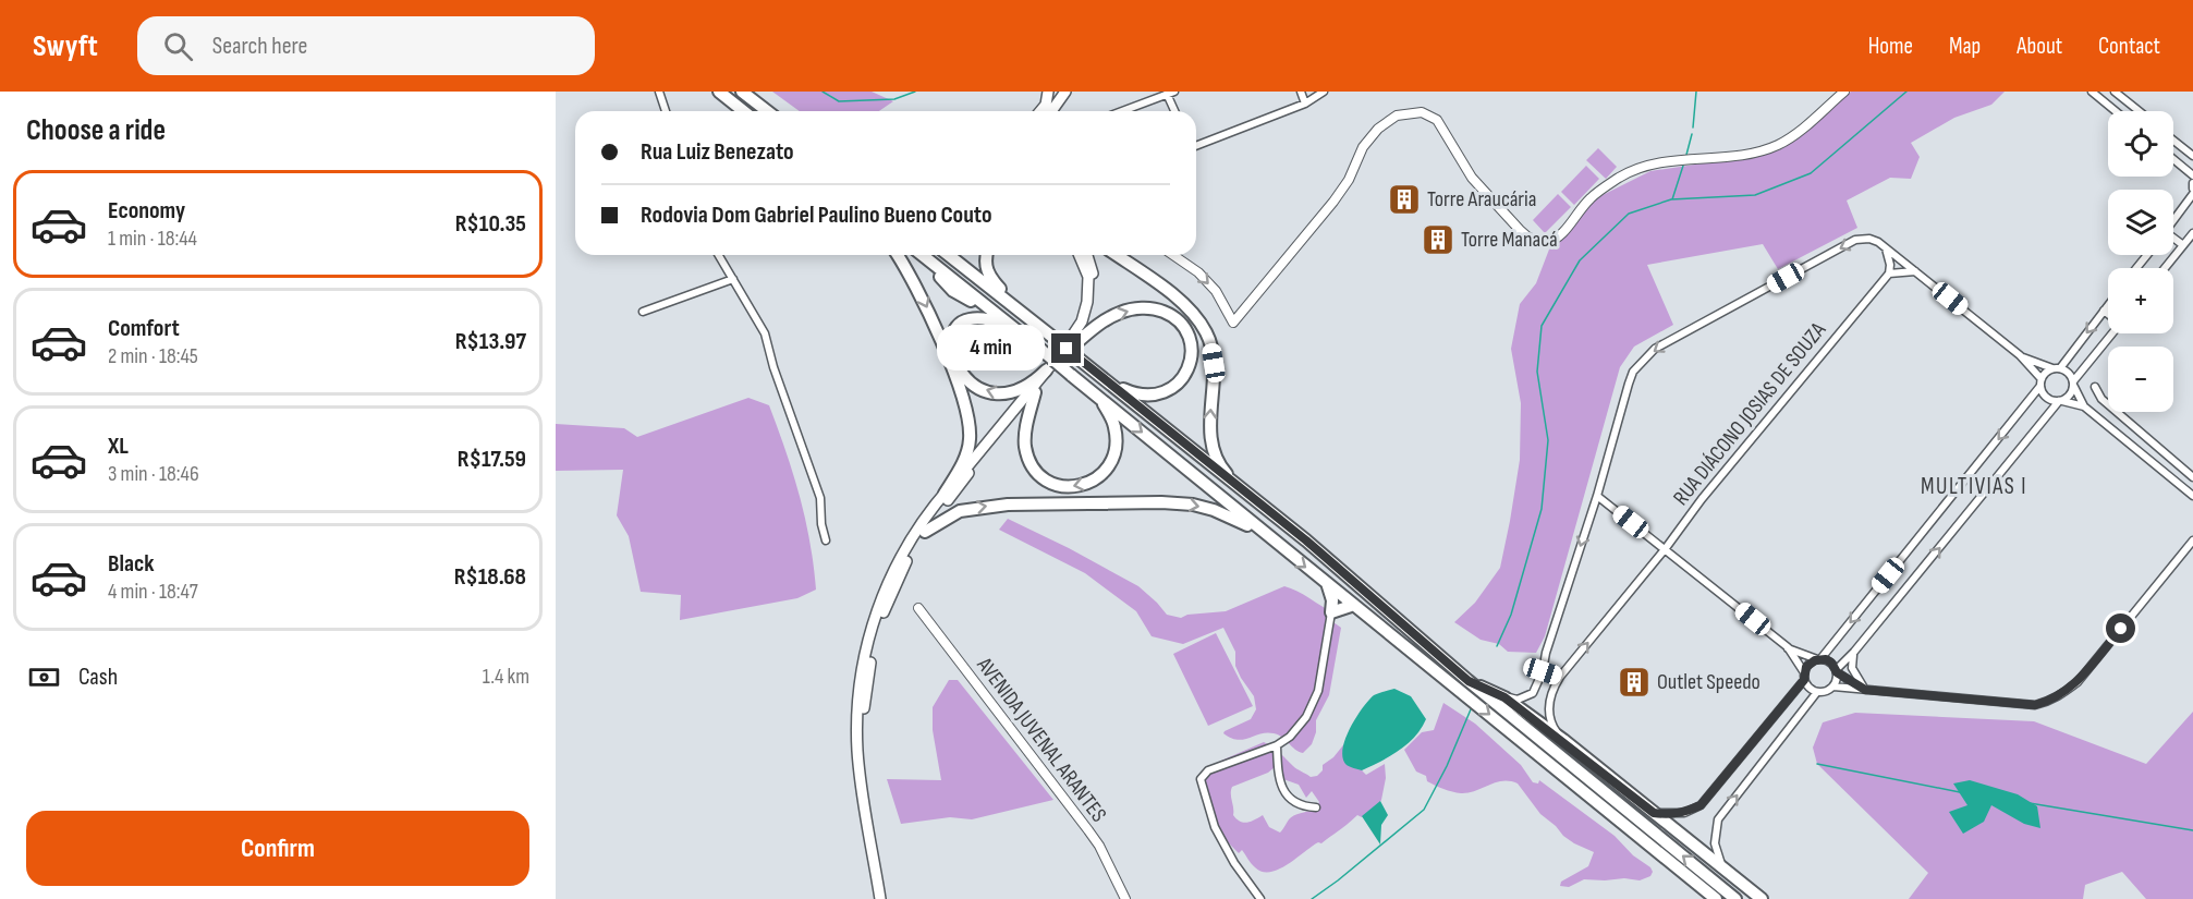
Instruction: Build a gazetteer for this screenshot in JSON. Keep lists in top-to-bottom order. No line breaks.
{"streets":{"street":["RUA DIÁCONO JOSIAS DE SOUZA","AVENIDA JUVENAL ARANTES"]},"districts":["MULTIVIAS I"],"places":{"building":["Torre Araucária","Torre Manacá","Outlet Speedo"]},"page":{"header":"Swyft","search":"Search here","nav":["Home","Map","About","Contact"],"heading":"Choose a ride","map_buttons":["+","−"],"banner":["Rua Luiz Benezato","Rodovia Dom Gabriel Paulino Bueno Couto"],"list":[{"name":"Economy","note":"1 min · 18:44","value":"R$10.35"},{"name":"Comfort","note":"2 min · 18:45","value":"R$13.97"},{"name":"XL","note":"3 min · 18:46","value":"R$17.59"},{"name":"Black","note":"4 min · 18:47","value":"R$18.68"}],"bubble":"4 min","pay":["Cash","1.4 km"],"buttons":"Confirm"}}
